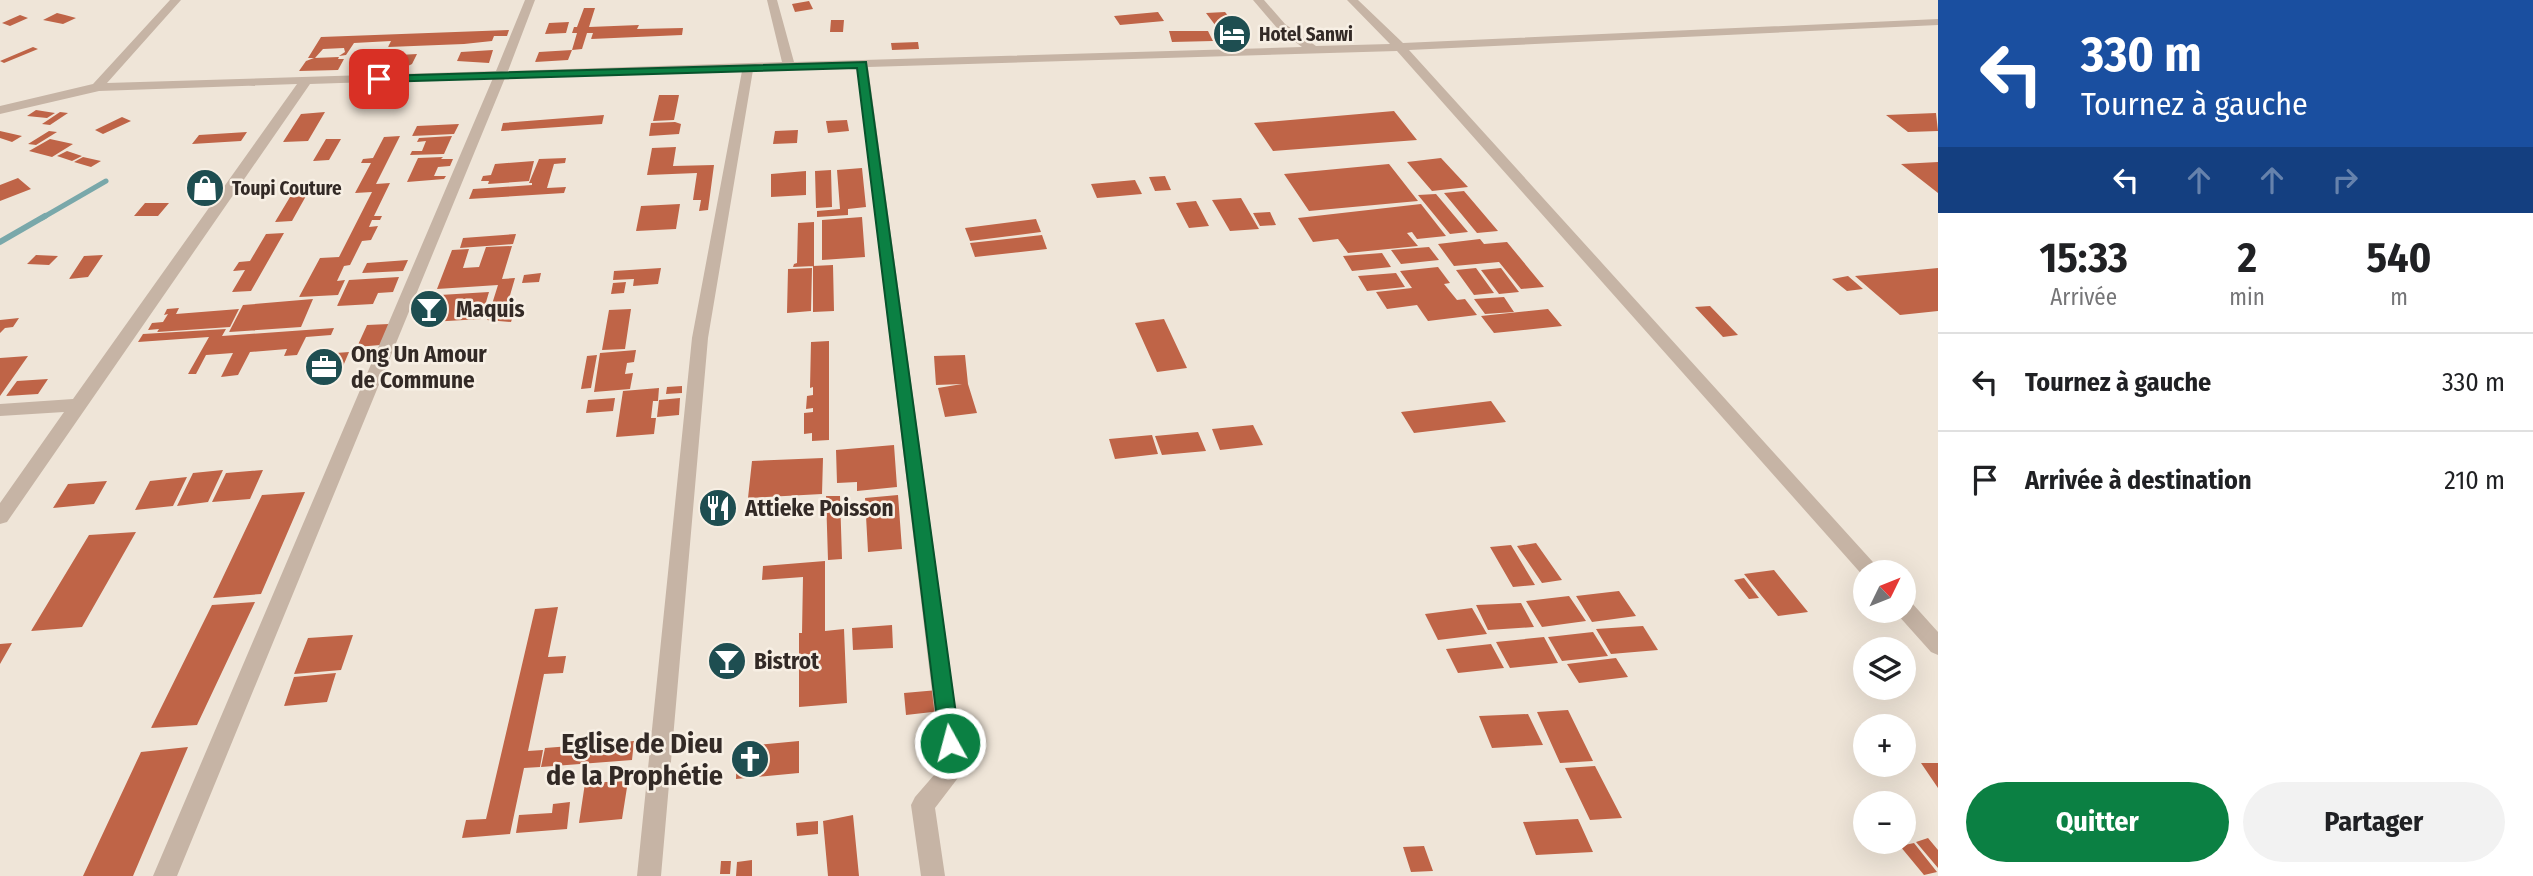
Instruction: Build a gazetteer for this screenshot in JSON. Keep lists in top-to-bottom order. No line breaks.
{"places":{"hotel":["Hotel Sanwi"],"shop":["Toupi Couture"],"bar":["Maquis","Bistrot"],"office":["Ong Un Amour de Commune"],"restaurant":["Attieke Poisson"],"church":["Eglise de Dieu de la Prophétie"]},"north":"top right","page":{"turn":["330 m","Tournez à gauche"],"eta":["15:33","Arrivée","2","min","540","m"],"list":[{"name":"Tournez à gauche","value":"330 m"},{"name":"Arrivée à destination","value":"210 m"}],"map_buttons":["+","−"],"buttons":["Quitter","Partager"]}}
